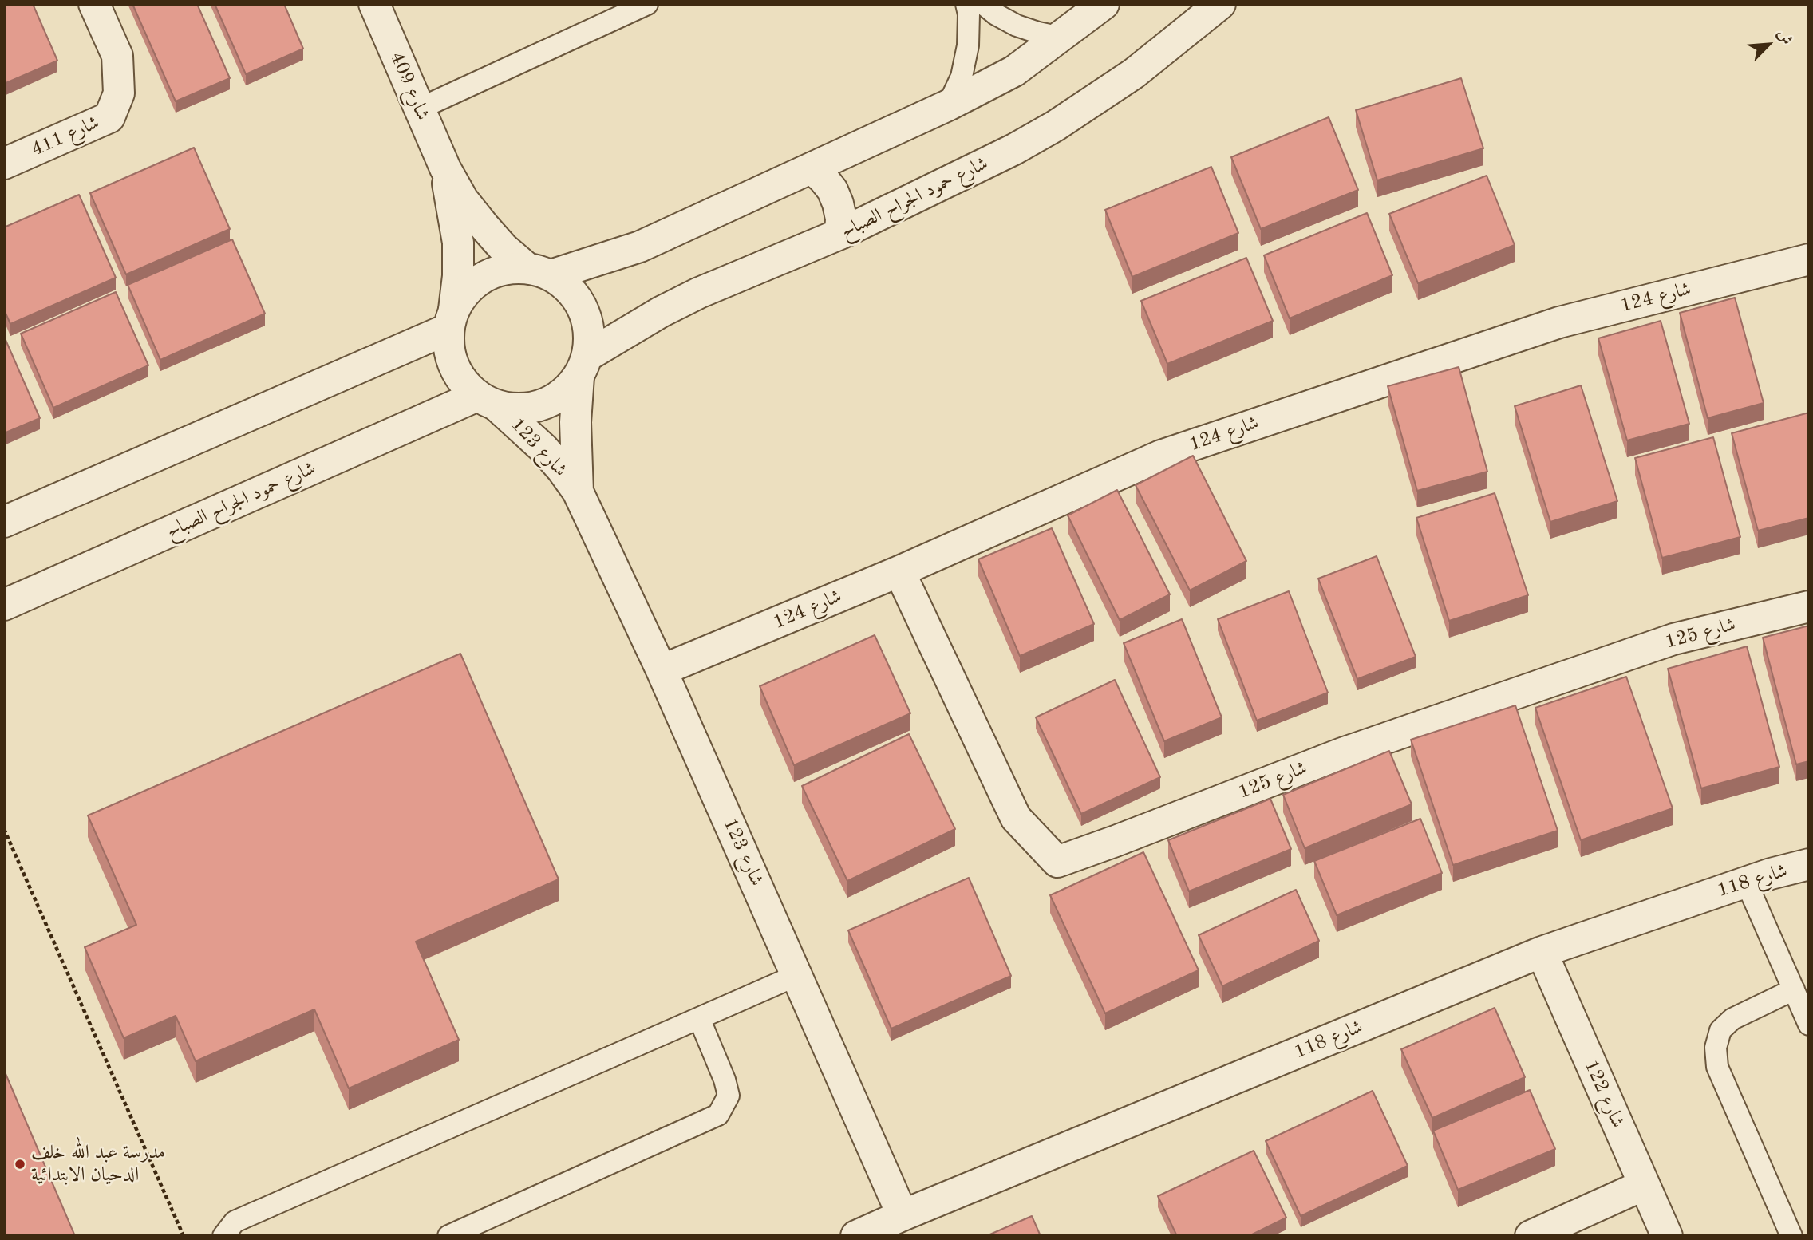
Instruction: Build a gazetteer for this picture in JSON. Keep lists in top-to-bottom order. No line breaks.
{"streets":{"street":["شارع 409","شارع 411","شارع حمود الجراح الصباح","شارع 124","شارع 123","شارع 125","شارع 118","شارع 122"]},"crossings":[["شارع 409","شارع حمود الجراح الصباح"],["شارع 409","شارع 123"],["شارع حمود الجراح الصباح","شارع 123"],["شارع 124","شارع 123"],["شارع 124","شارع 125"],["شارع 123","شارع 118"],["شارع 118","شارع 122"]],"places":["مدرسة عبد الله خلف الدحيان الابتدائية"],"north":"top right"}
